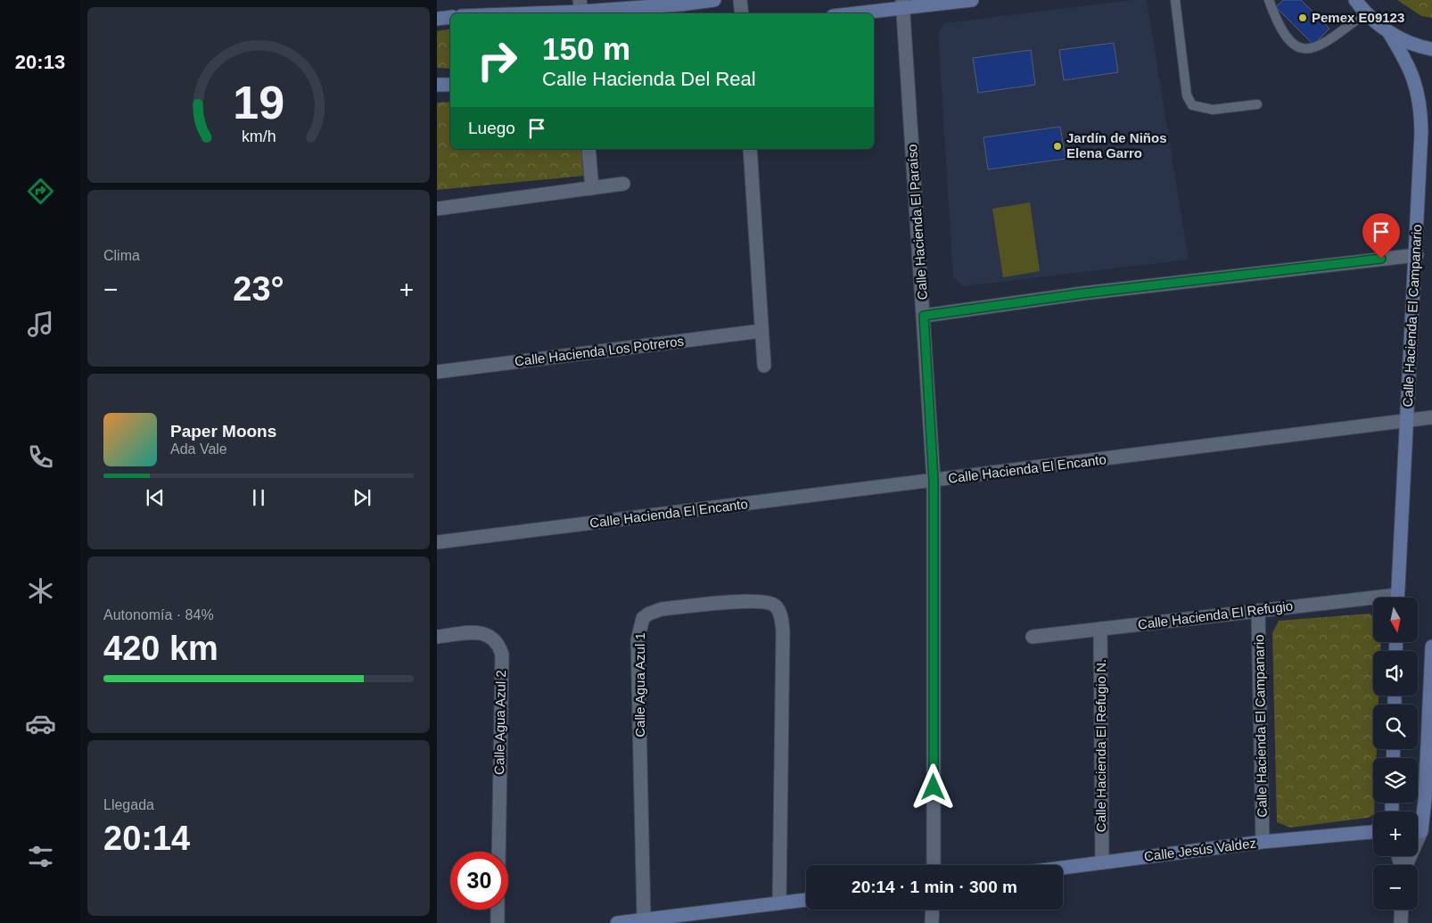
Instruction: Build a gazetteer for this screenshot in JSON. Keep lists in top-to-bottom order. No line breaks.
{"streets":{"street":["Calle Hacienda El Paraíso","Calle Hacienda El Campanario","Calle Hacienda Los Potreros","Calle Hacienda El Encanto","Calle Hacienda El Refugio","Calle Agua Azul 1","Calle Agua Azul 2","Calle Hacienda El Refugio N.","Calle Jesús Valdez"]},"crossings":[["Calle Hacienda El Paraíso","Calle Hacienda El Encanto"],["Calle Hacienda El Campanario","Calle Hacienda El Encanto"],["Calle Hacienda El Campanario","Calle Hacienda El Refugio"],["Calle Hacienda El Campanario","Calle Jesús Valdez"],["Calle Hacienda El Refugio","Calle Hacienda El Refugio N."],["Calle Hacienda El Refugio N.","Calle Jesús Valdez"]],"places":["Pemex E09123","Jardín de Niños Elena Garro"],"north":"bottom","page":{"tabs":"20:13","turn":["150 m","Calle Hacienda Del Real"],"then":"Luego","tile":["Clima",["Autonomía · 84%","420 km"],["Llegada","20:14"]],"heat":["−","23°","+"],"song":["Paper Moons","Ada Vale"],"map_buttons":["+","−"],"limit":"30","trip":"20:14 · 1 min · 300 m","gauge":["19","km/h"]}}
